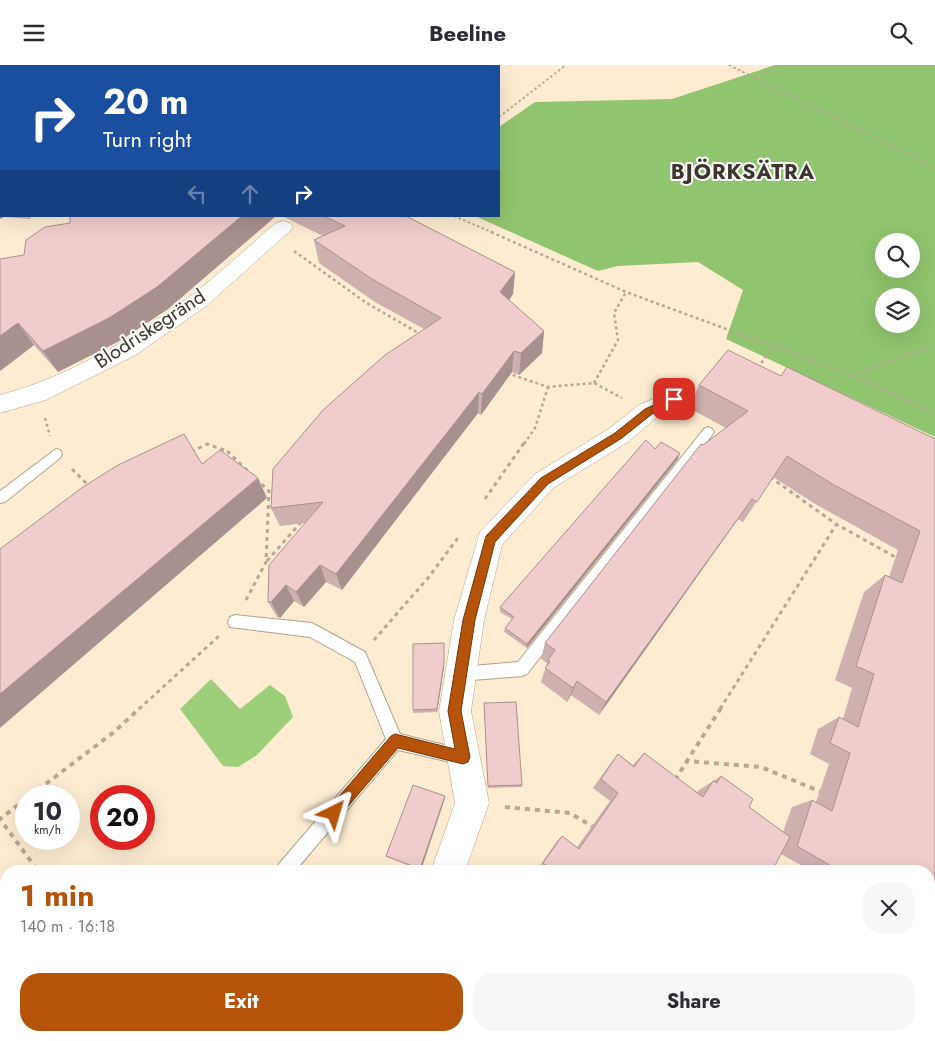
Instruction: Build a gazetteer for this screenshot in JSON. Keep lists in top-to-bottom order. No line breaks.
{"streets":{"street":["Blodriskegränd"]},"districts":["BJÖRKSÄTRA"],"page":{"header":"Beeline","turn":["20 m","Turn right"],"speed":"10 km/h","limit":"20","heading":["1 min","140 m · 16:18"],"buttons":["Exit","Share"]}}
